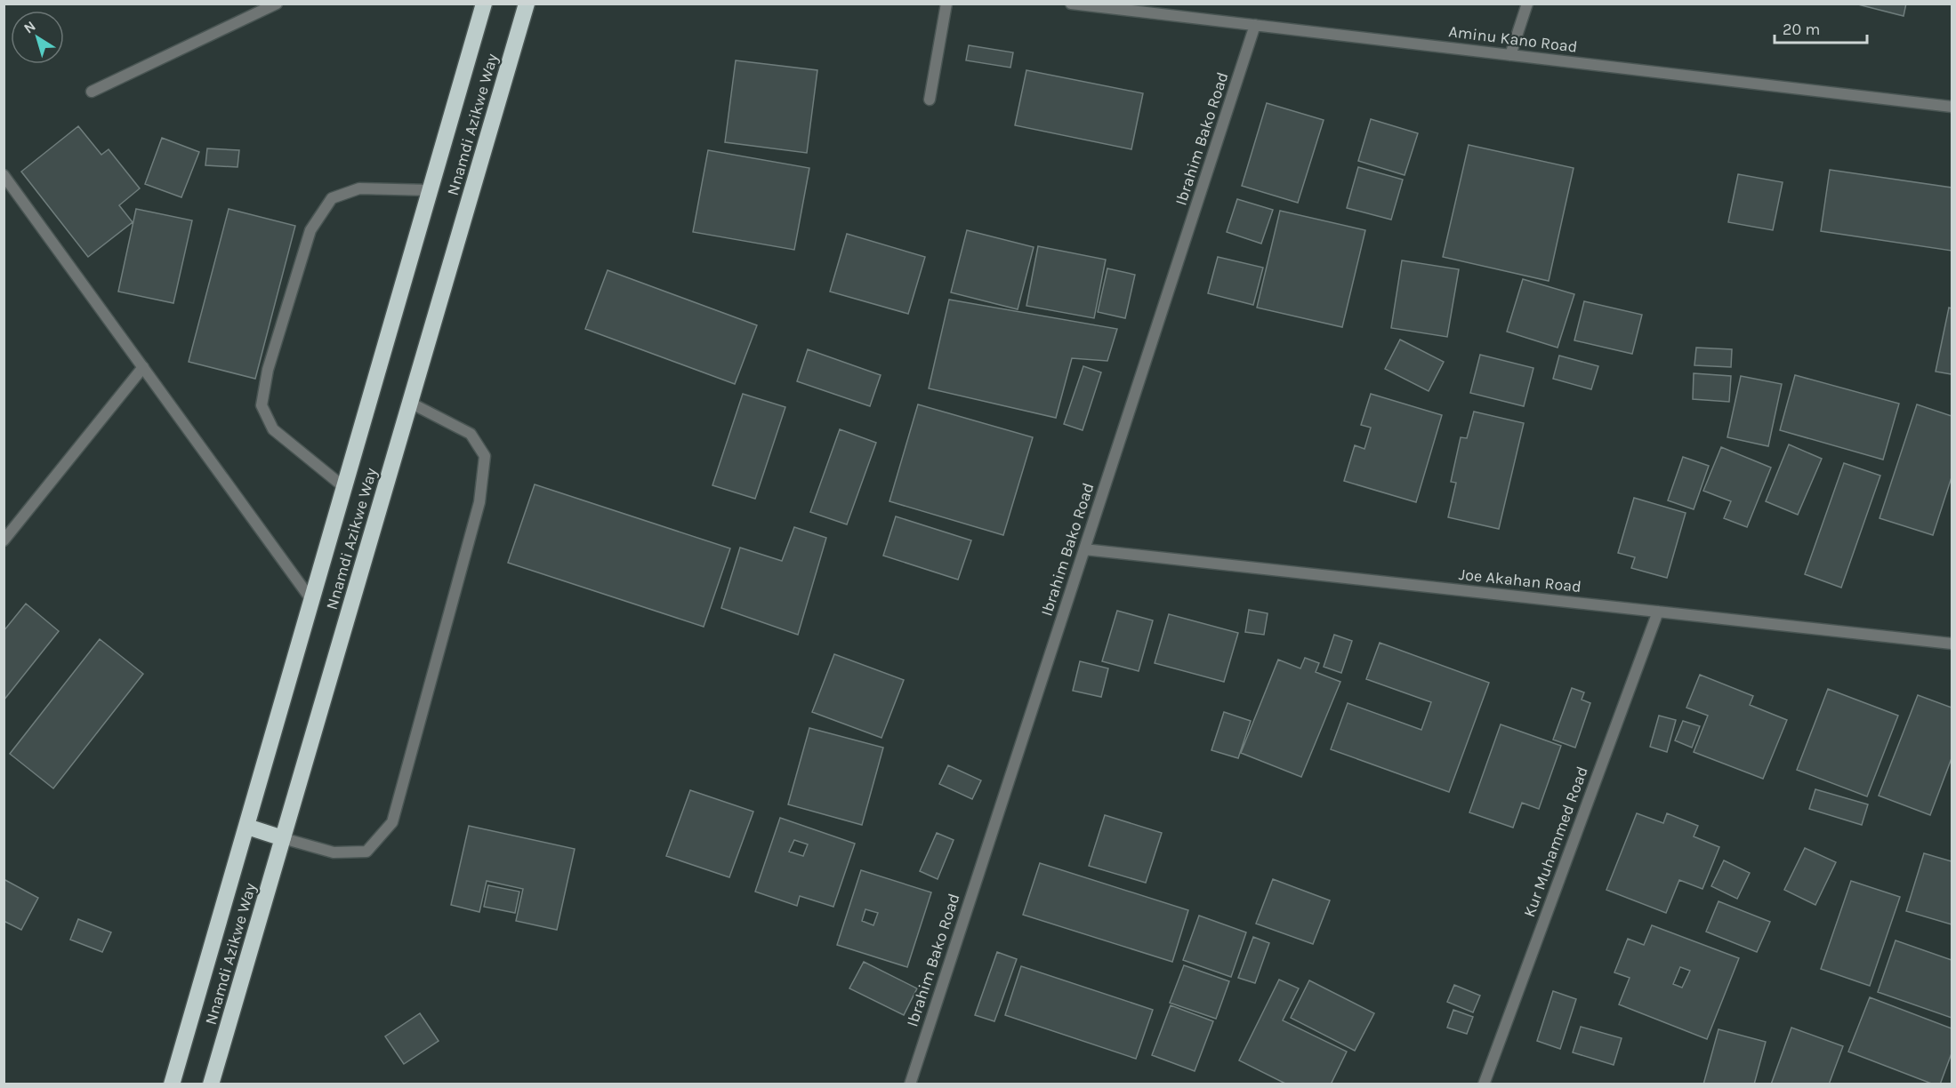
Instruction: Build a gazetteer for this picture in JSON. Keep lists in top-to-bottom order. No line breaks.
{"streets":{"highway":["Nnamdi Azikwe Way"],"street":["Aminu Kano Road","Ibrahim Bako Road","Joe Akahan Road","Kur Muhammed Road"]},"crossings":[["Aminu Kano Road","Ibrahim Bako Road"],["Ibrahim Bako Road","Joe Akahan Road"],["Joe Akahan Road","Kur Muhammed Road"]],"scale_bar":"20 m","north":"top left"}
